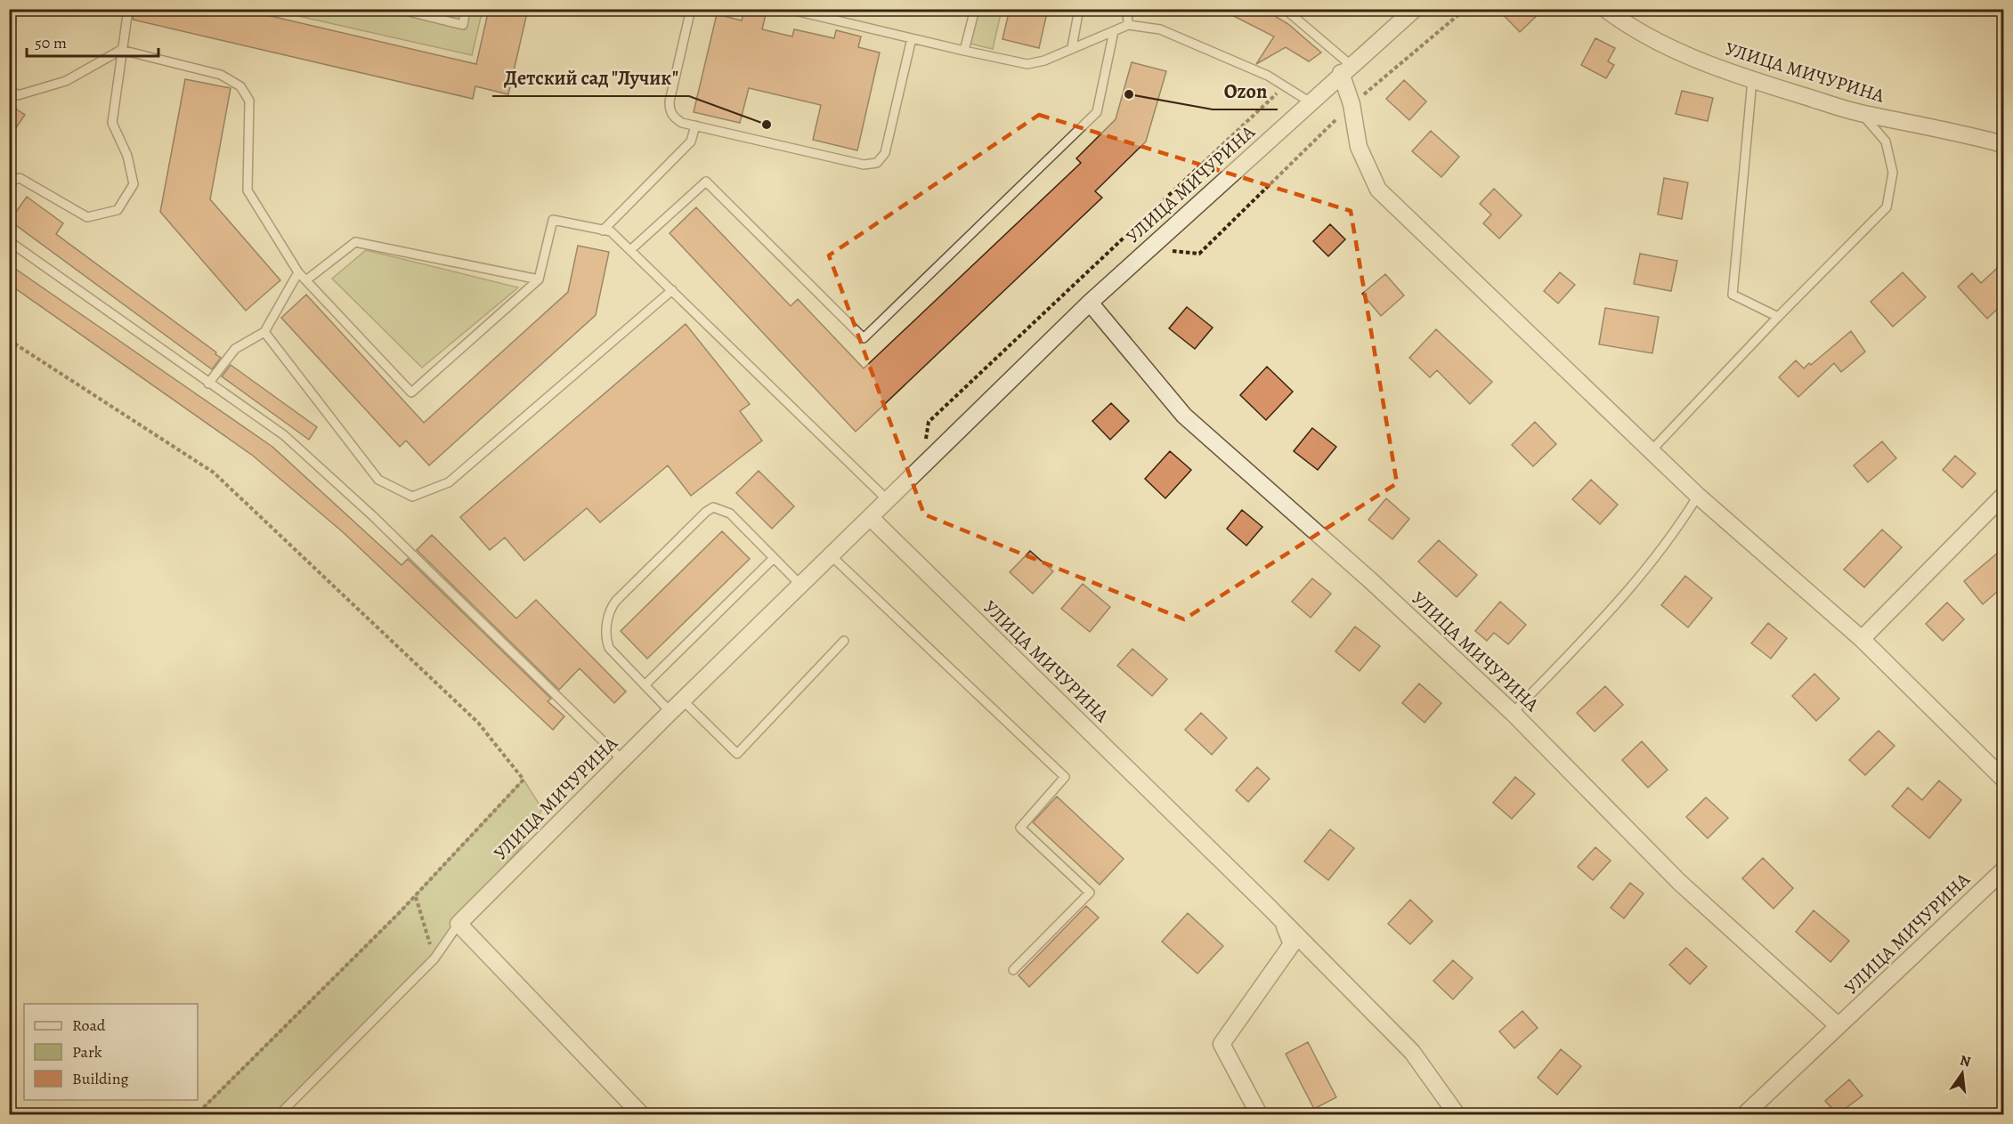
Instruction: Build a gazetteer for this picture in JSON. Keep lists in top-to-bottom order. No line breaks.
{"streets":{"street":["УЛИЦА МИЧУРИНА"]},"places":["Ozon","Детский сад \"Лучик\""],"legend":["Road","Park","Building"],"scale_bar":"50 m","north":"top"}
